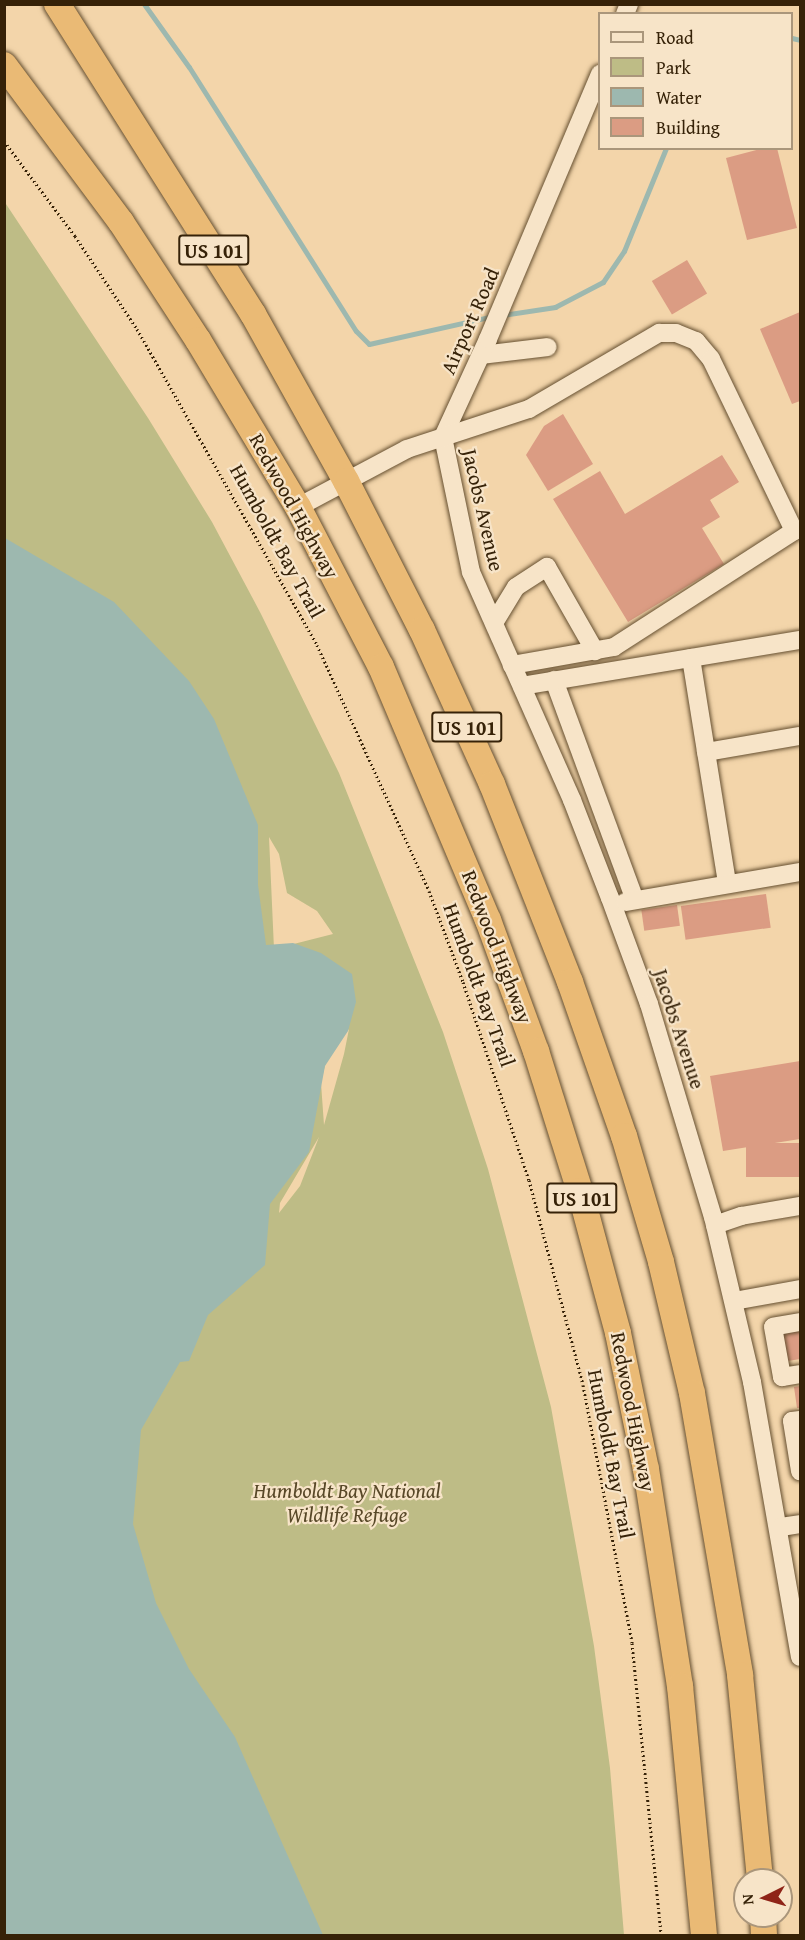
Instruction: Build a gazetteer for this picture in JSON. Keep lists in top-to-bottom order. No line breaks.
{"streets":{"highway":["US 101","Redwood Highway"],"street":["Airport Road","Jacobs Avenue"],"path":["Humboldt Bay Trail"]},"crossings":[["Airport Road","Jacobs Avenue"]],"parks":["Humboldt Bay National Wildlife Refuge"],"legend":["Road","Park","Water","Building"],"north":"left"}
